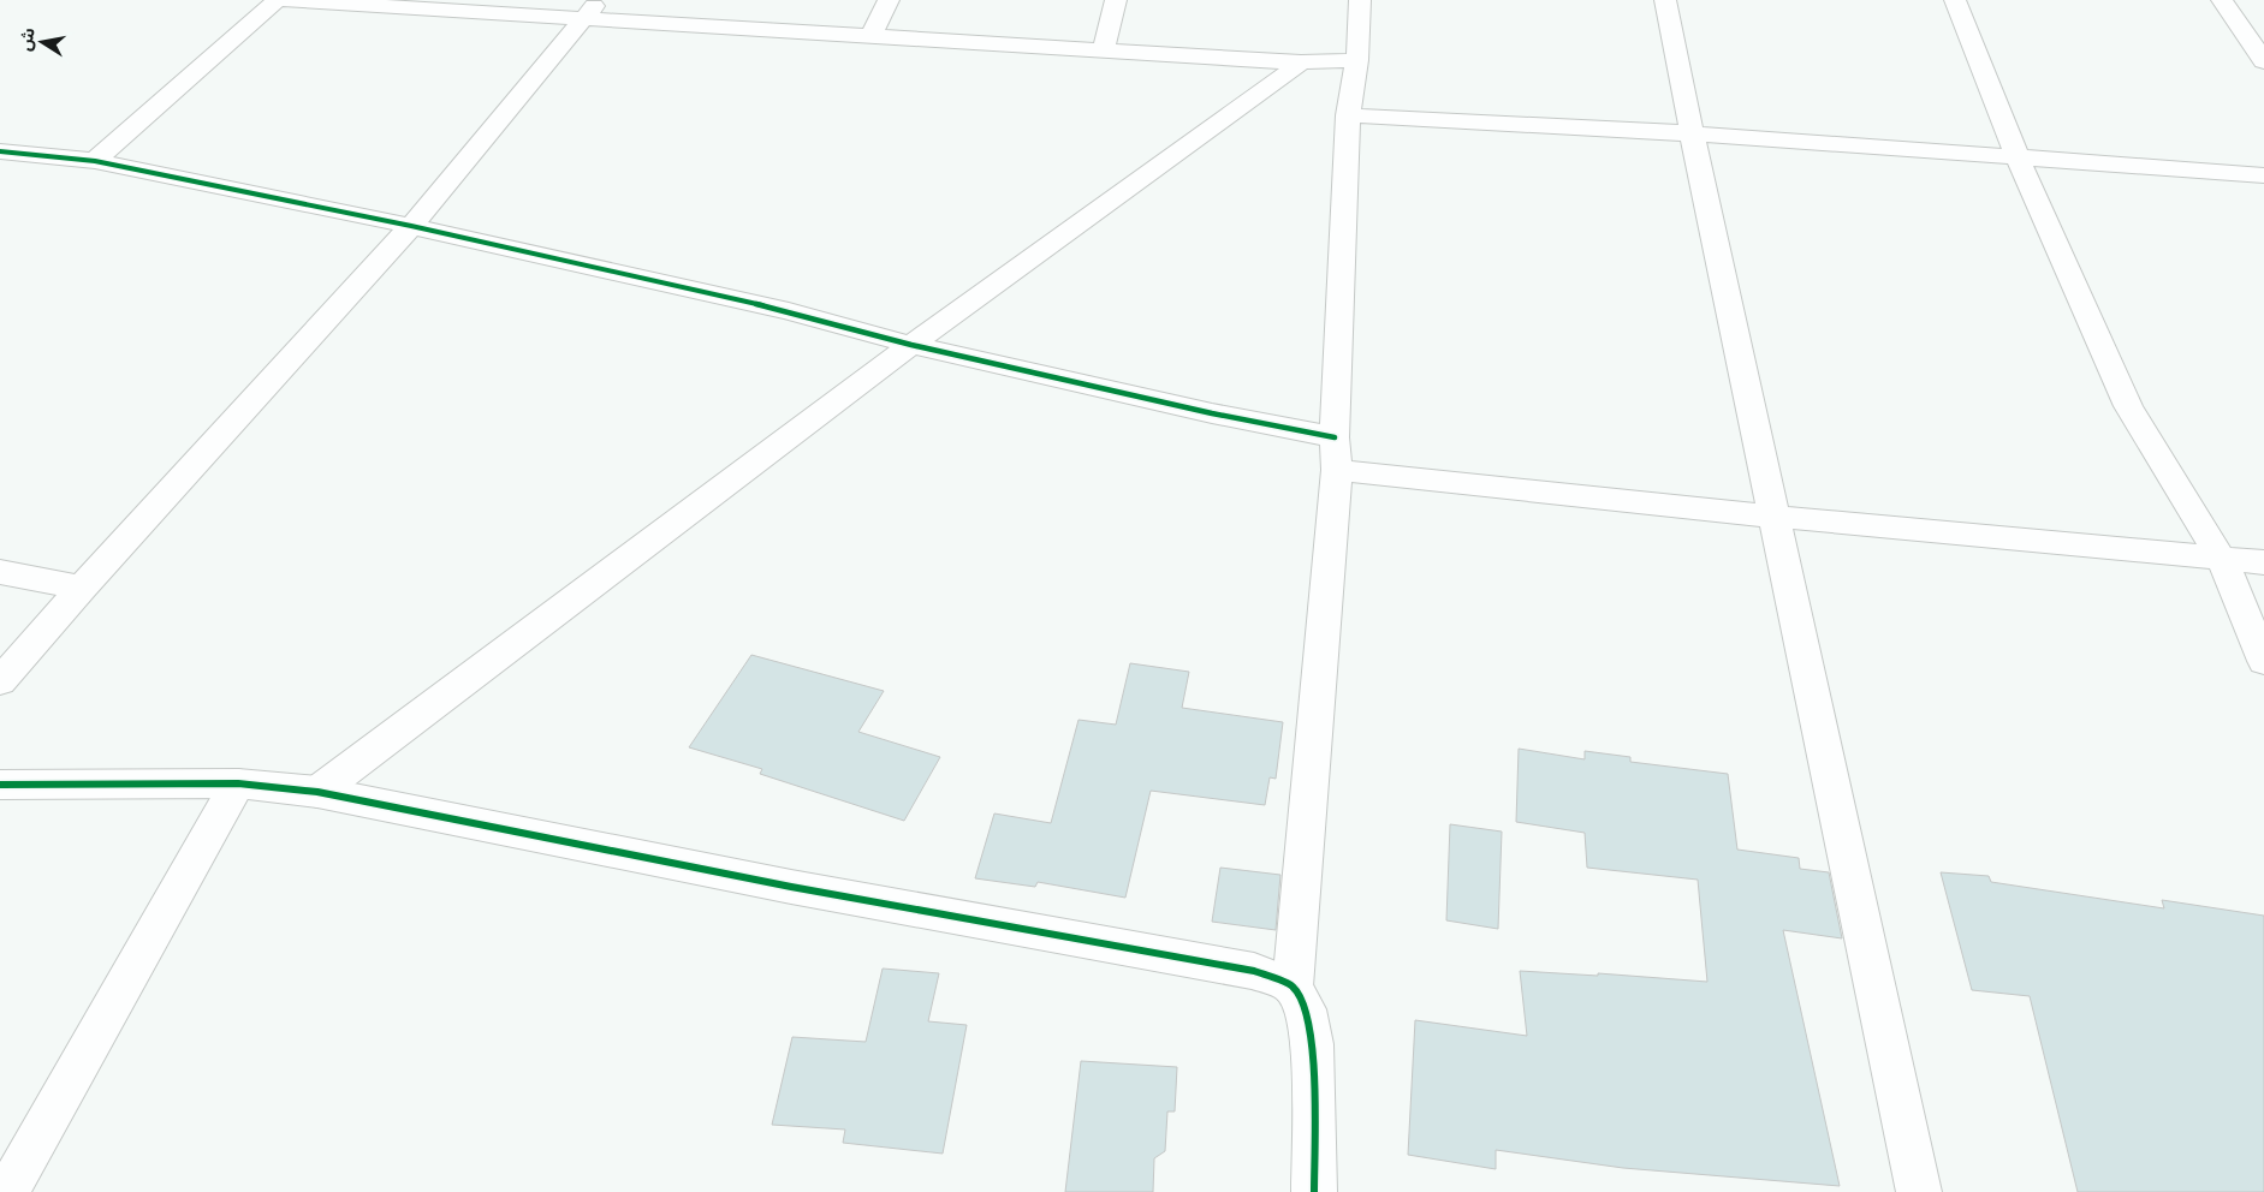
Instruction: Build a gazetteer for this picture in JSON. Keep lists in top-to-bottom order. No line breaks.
{"north":"left"}
